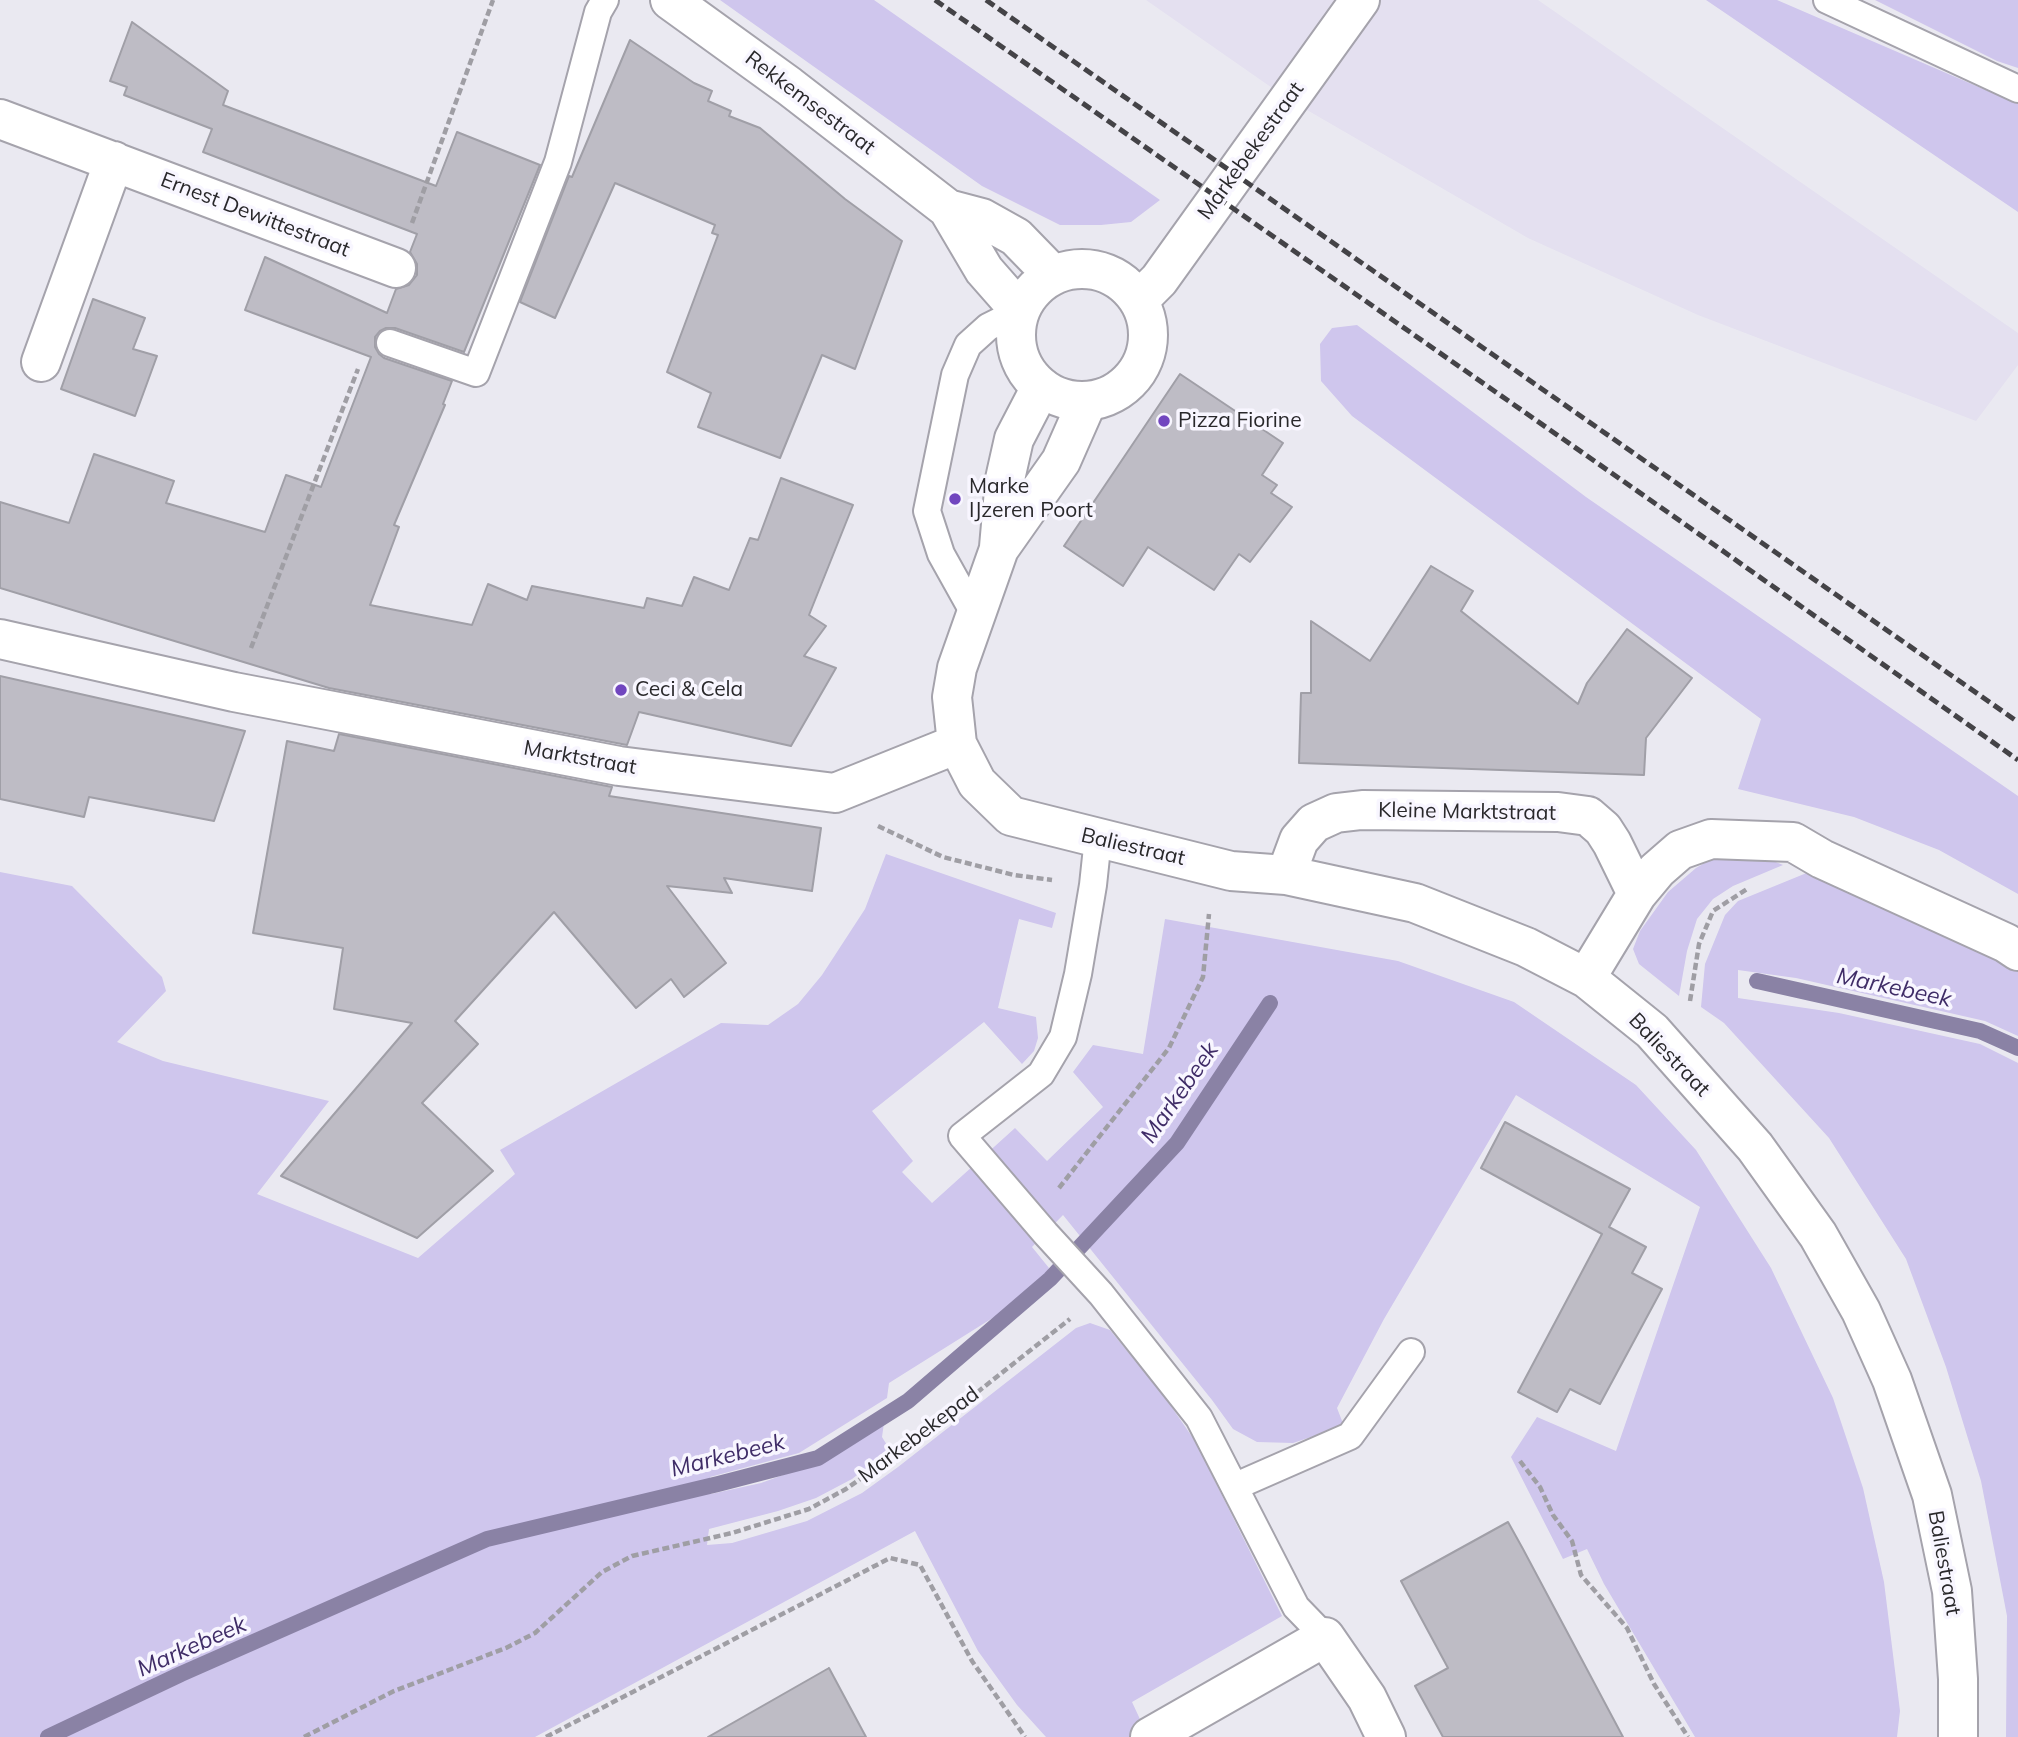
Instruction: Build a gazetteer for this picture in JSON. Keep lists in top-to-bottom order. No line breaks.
{"streets":{"street":["Rekkemsestraat","Markebekestraat","Ernest Dewittestraat","Marktstraat","Kleine Marktstraat","Baliestraat"],"path":["Markebekepad"]},"crossings":[["Rekkemsestraat","Markebekestraat"],["Marktstraat","Baliestraat"],["Kleine Marktstraat","Baliestraat"]],"water":["Markebeek"],"places":["Pizza Fiorine","Marke IJzeren Poort","Ceci & Cela"]}
